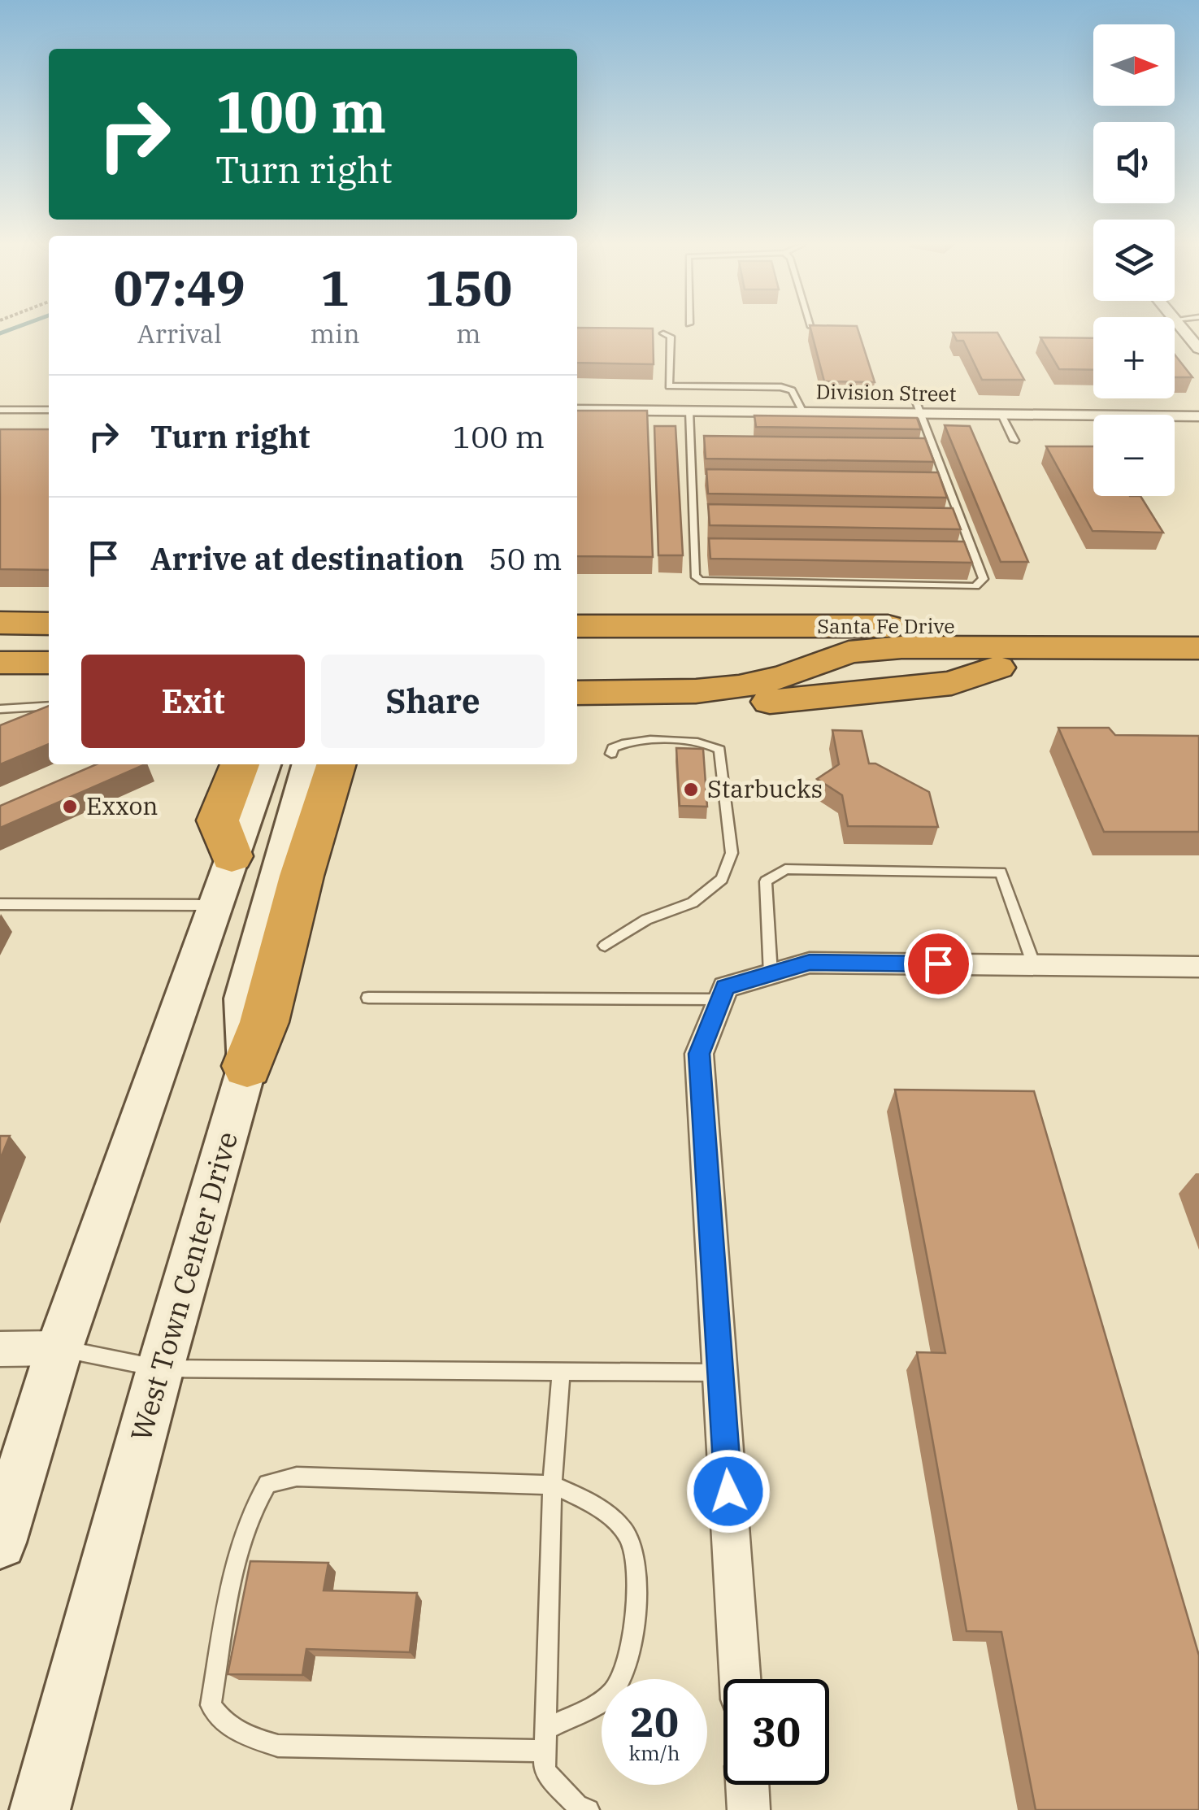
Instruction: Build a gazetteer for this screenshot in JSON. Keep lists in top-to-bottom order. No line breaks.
{"streets":{"highway":["Santa Fe Drive"],"street":["Division Street","West Town Center Drive"]},"places":["Starbucks","Exxon"],"north":"right","page":{"map_buttons":["+","−"],"turn":["100 m","Turn right"],"eta":["07:49","Arrival","1","min","150","m"],"list":[{"name":"Turn right","value":"100 m"},{"name":"Arrive at destination","value":"50 m"}],"buttons":["Exit","Share"],"speed":"20 km/h","limit":"30"}}
